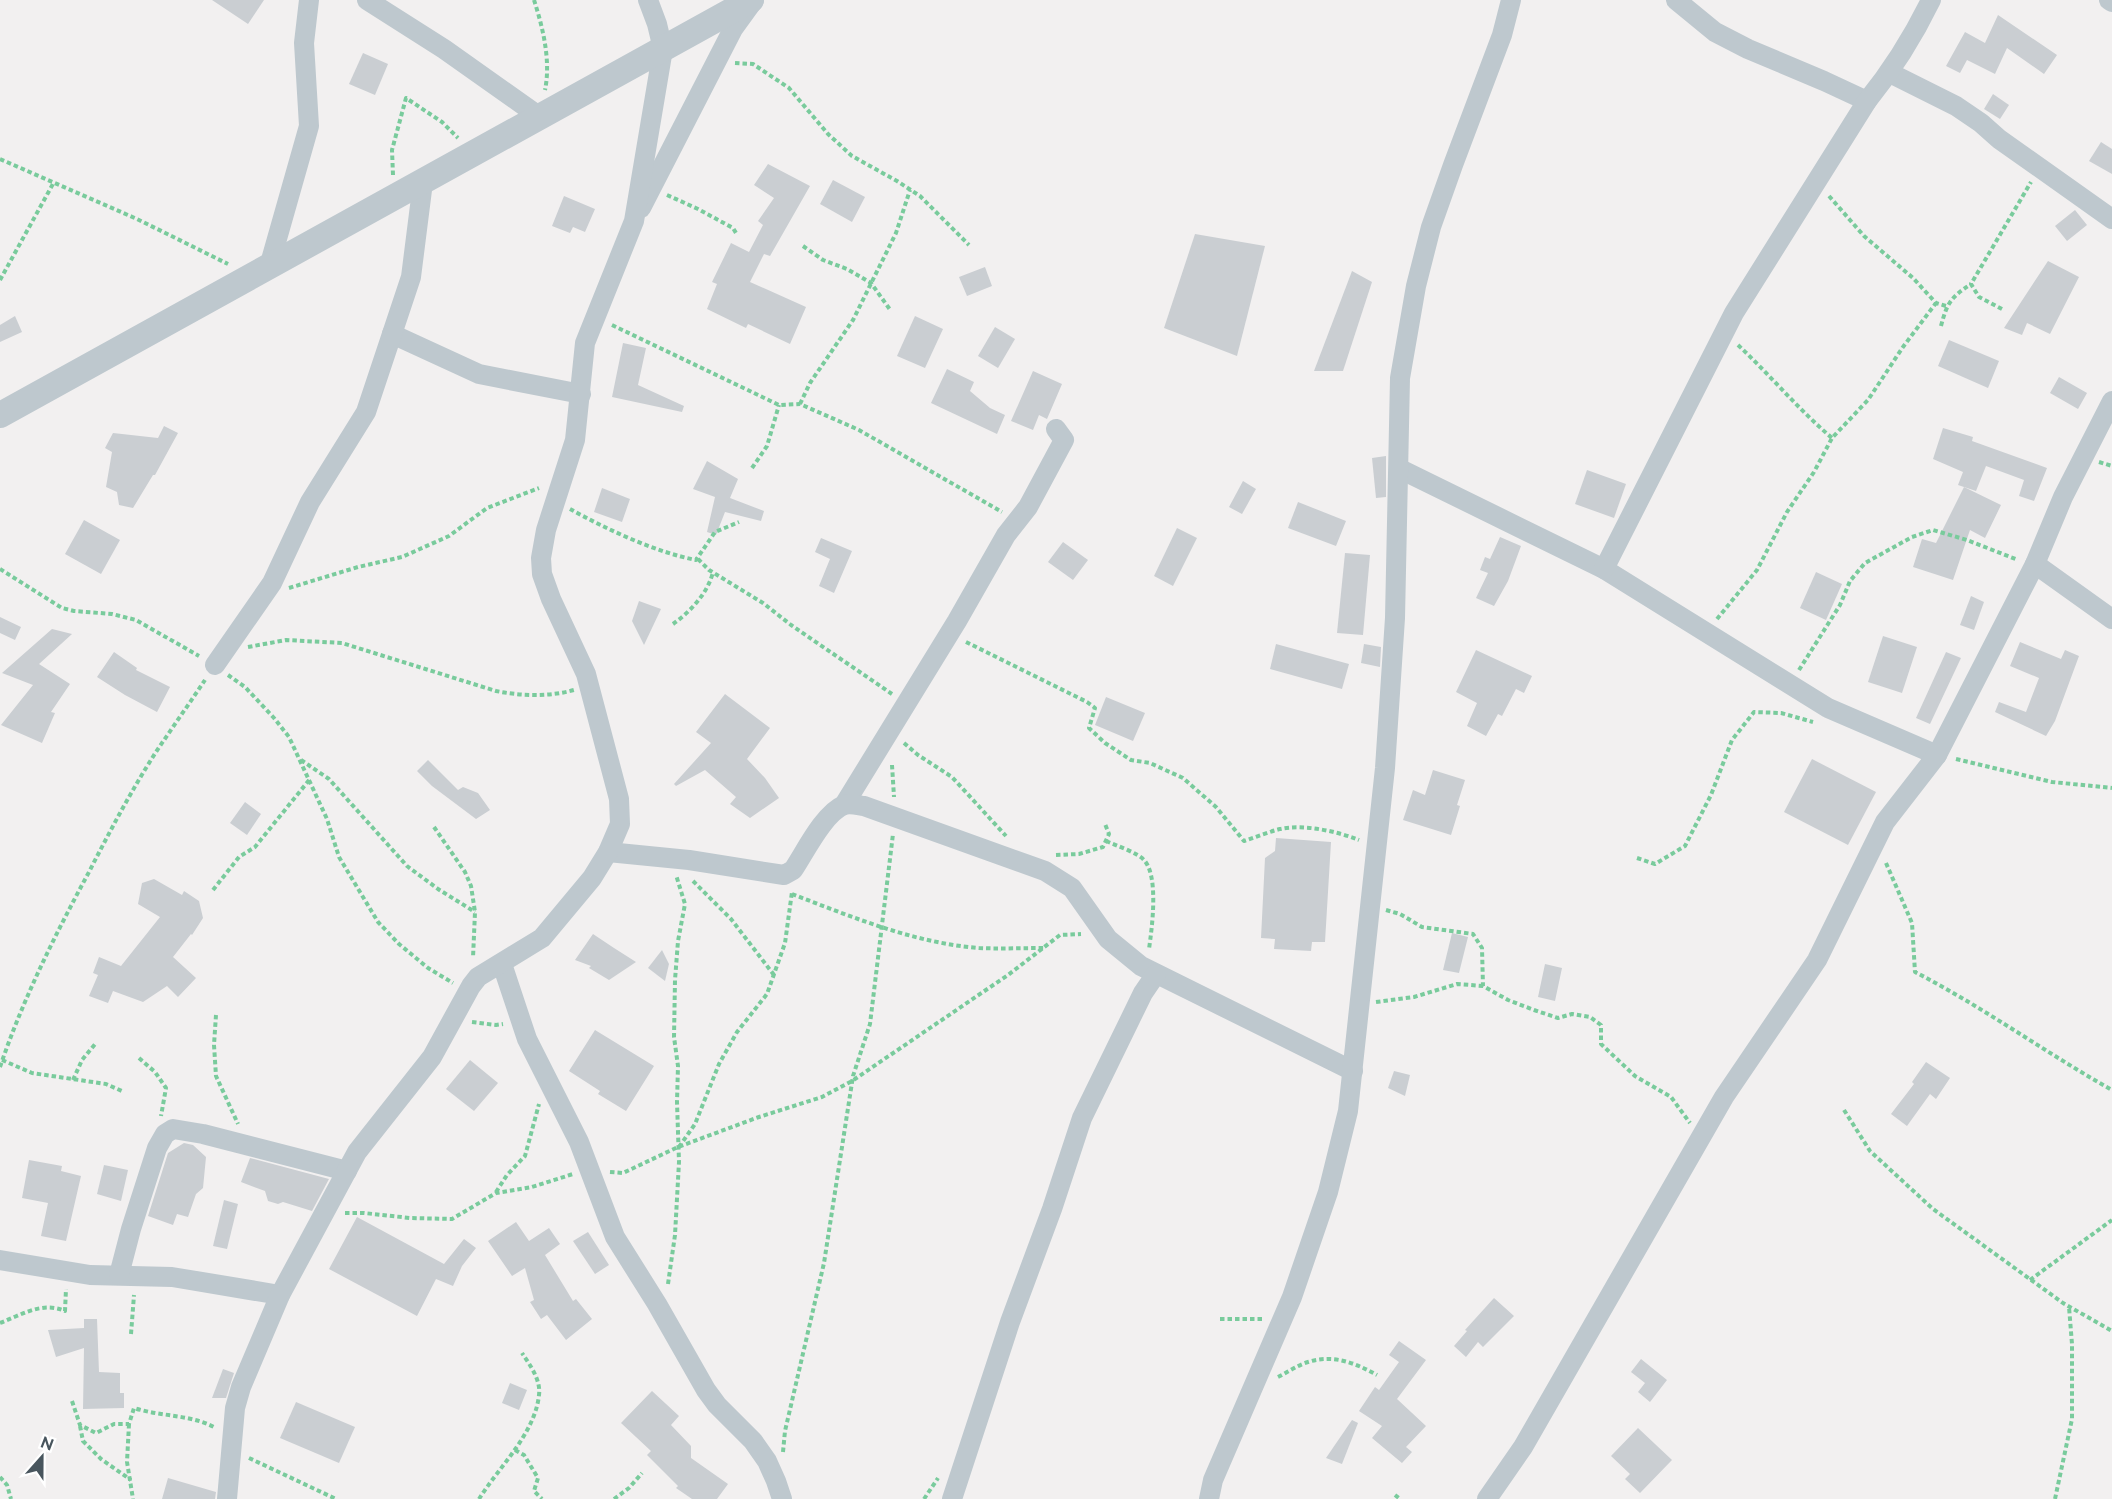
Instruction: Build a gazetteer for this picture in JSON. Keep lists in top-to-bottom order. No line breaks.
{"north":"top"}
